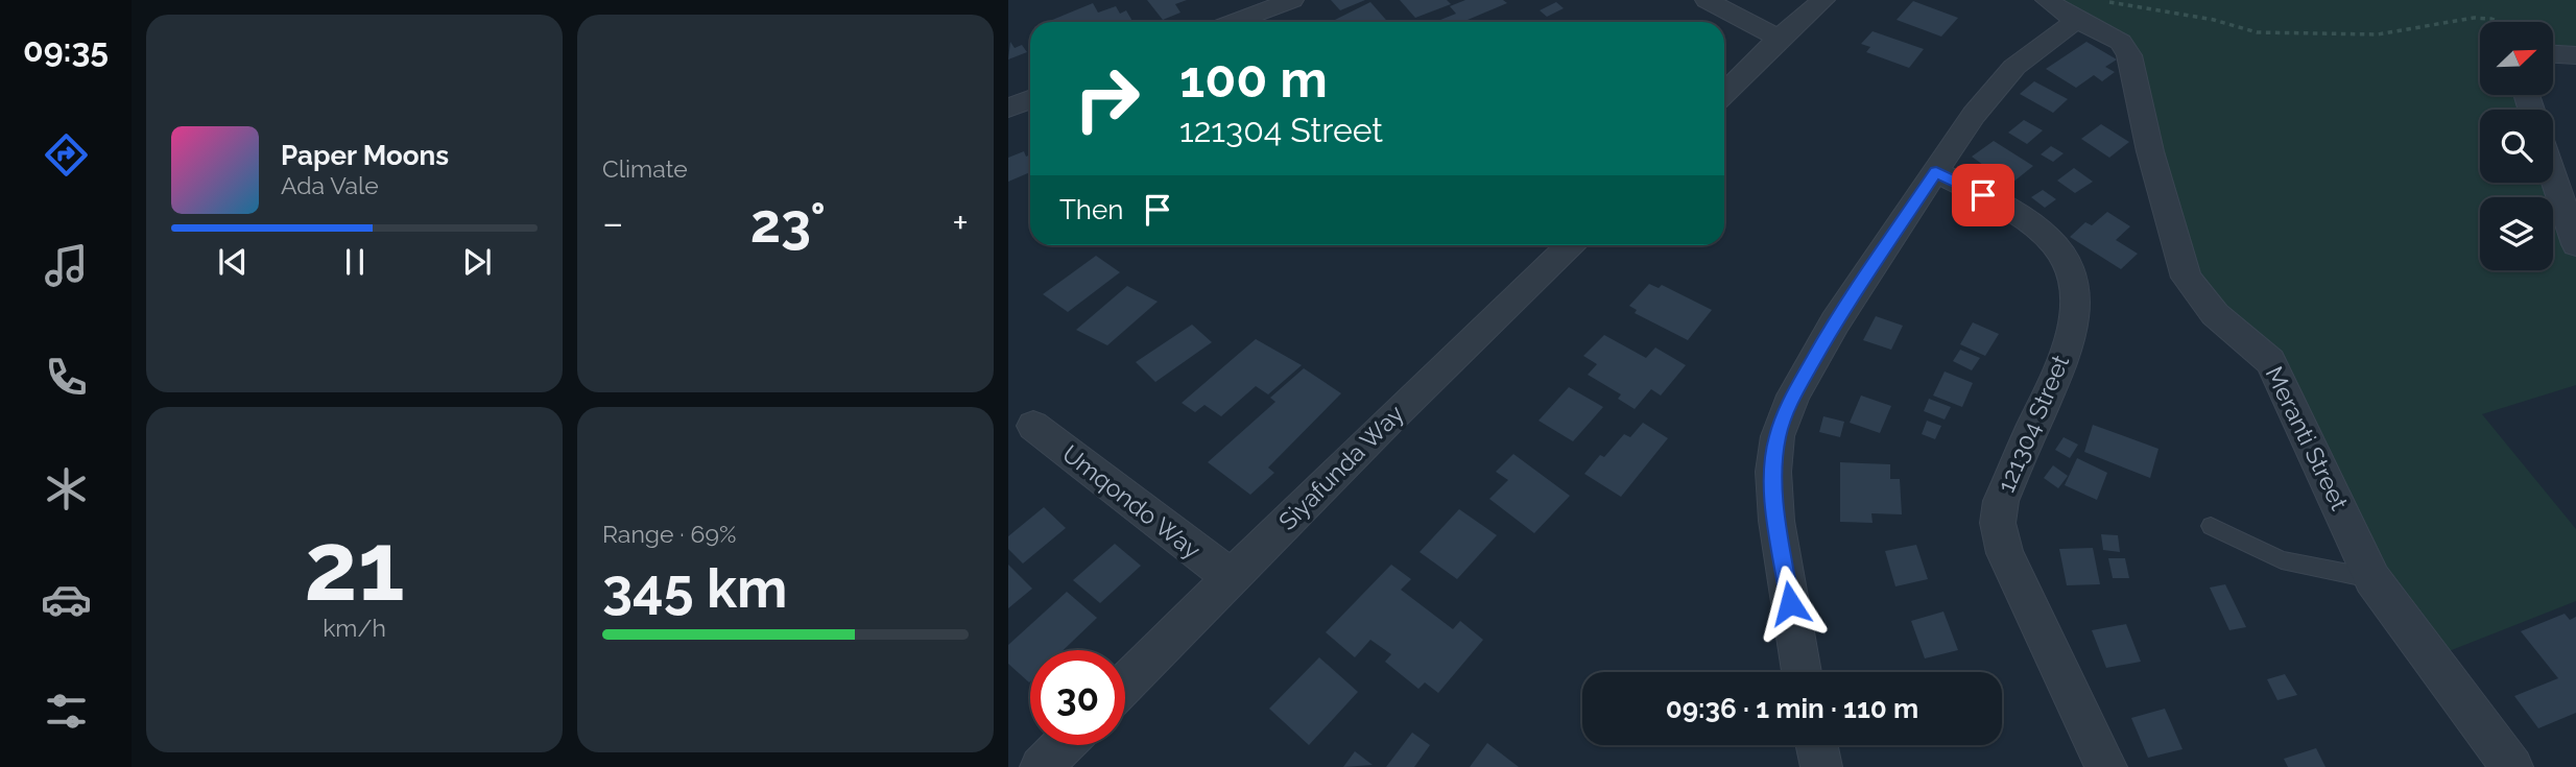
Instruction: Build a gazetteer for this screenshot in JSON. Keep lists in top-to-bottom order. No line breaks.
{"streets":{"street":["121304 Street","Meranti Street","Siyafunda Way","Umqondo Way"]},"crossings":[["Siyafunda Way","Umqondo Way"]],"north":"top right","page":{"tabs":"09:35","tile":["Climate",["21","km/h"],["Range · 69%","345 km"]],"turn":["100 m","121304 Street"],"song":["Paper Moons","Ada Vale"],"then":"Then","heat":["−","23°","+"],"limit":"30","trip":"09:36 · 1 min · 110 m"}}
